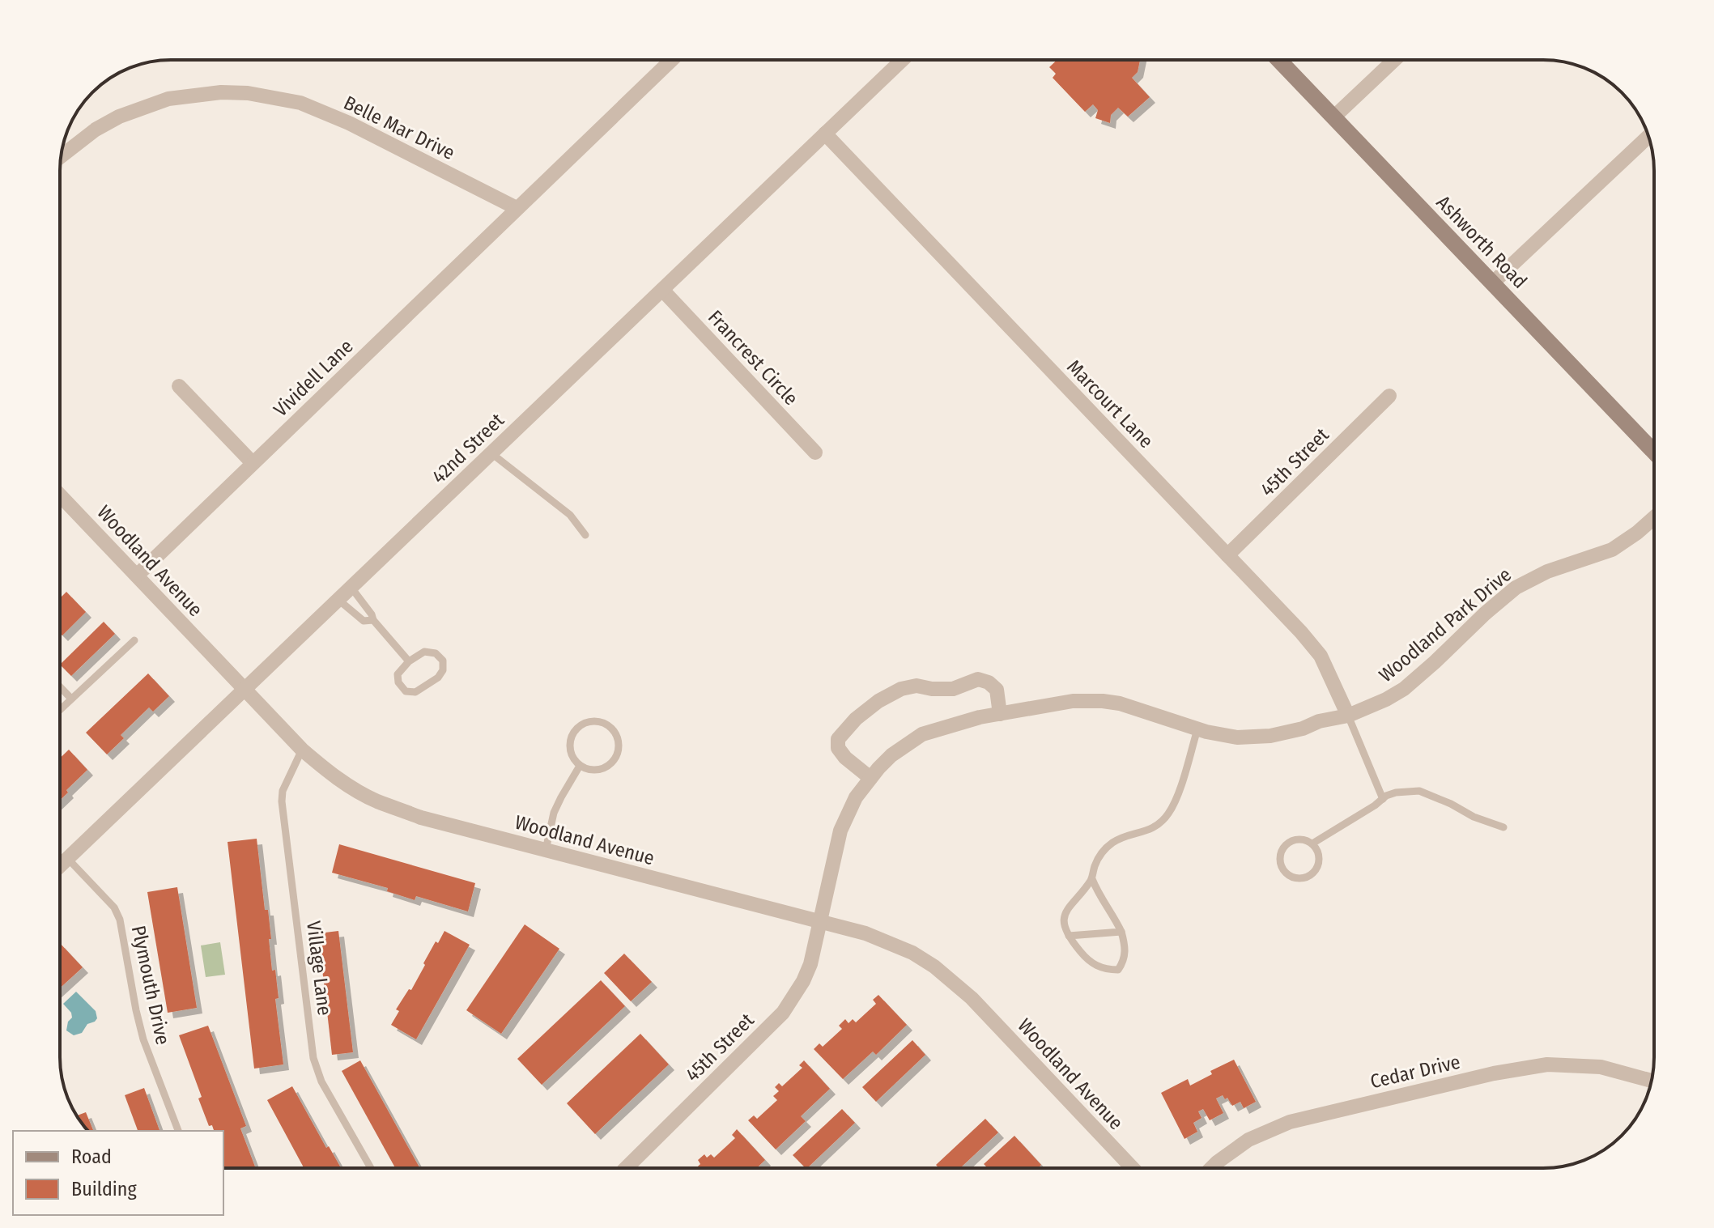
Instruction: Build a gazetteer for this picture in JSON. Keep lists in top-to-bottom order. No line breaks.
{"streets":{"main road":["Ashworth Road"],"street":["Belle Mar Drive","Francrest Circle","Vividell Lane","Marcourt Lane","42nd Street","45th Street","Woodland Avenue","Woodland Park Drive","Cedar Drive"],"lane":["Village Lane","Plymouth Drive"]},"crossings":[["Belle Mar Drive","Vividell Lane"],["Francrest Circle","42nd Street"],["Vividell Lane","Woodland Avenue"],["Marcourt Lane","42nd Street"],["Marcourt Lane","45th Street"],["Marcourt Lane","Woodland Park Drive"],["42nd Street","Woodland Avenue"],["42nd Street","Plymouth Drive"],["45th Street","Woodland Avenue"],["45th Street","Woodland Park Drive"],["Woodland Avenue","Woodland Park Drive"],["Woodland Avenue","Village Lane"]],"legend":["Road","Building"]}
